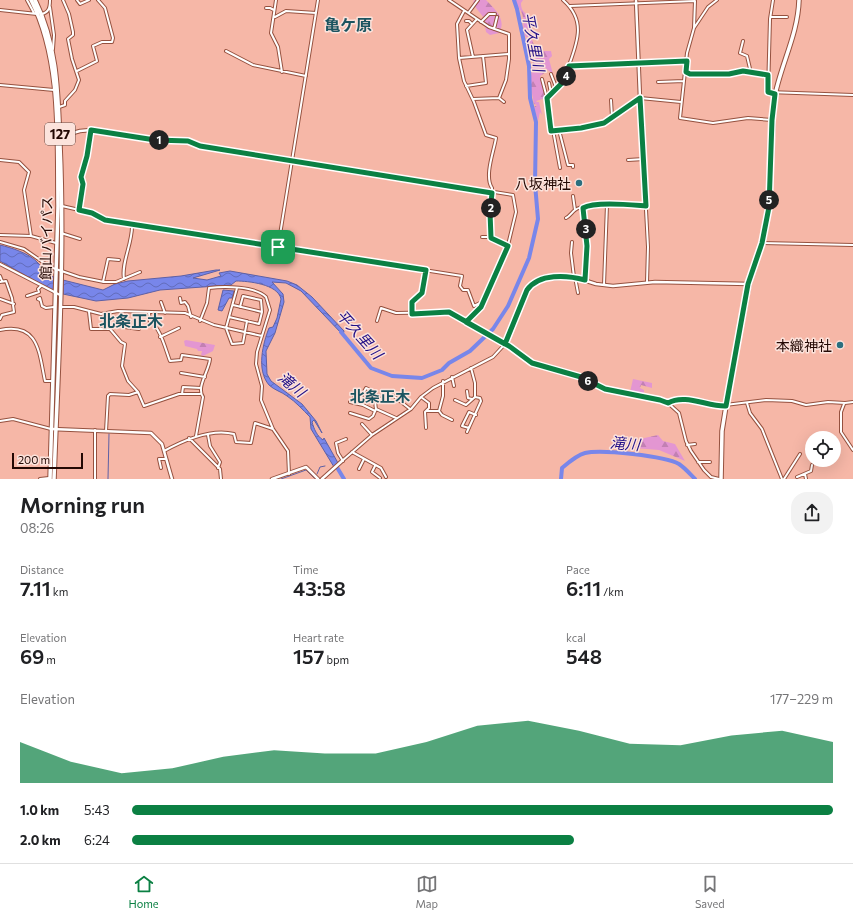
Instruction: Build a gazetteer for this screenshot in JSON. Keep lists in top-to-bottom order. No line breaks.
{"streets":{"main road":["127","館山バイパス"]},"districts":["亀ケ原","北条正木","北条正木"],"water":["平久里川","滝川"],"places":["八坂神社","本織神社"],"scale_bar":"200 m","page":{"pins":["4","1","5","2","3","6"],"scale":"200 m","heading":["Morning run","08:26"],"stats":[["Distance","7.11 km"],["Time","43:58"],["Pace","6:11 /km"],["Elevation","69 m"],["Heart rate","157 bpm"],["kcal","548"]],"chart":["Elevation","177–229 m"],"list":[{"name":"1.0 km","note":"5:43"},{"name":"2.0 km","note":"6:24"}],"tabs":["Home","Map","Saved"]}}
